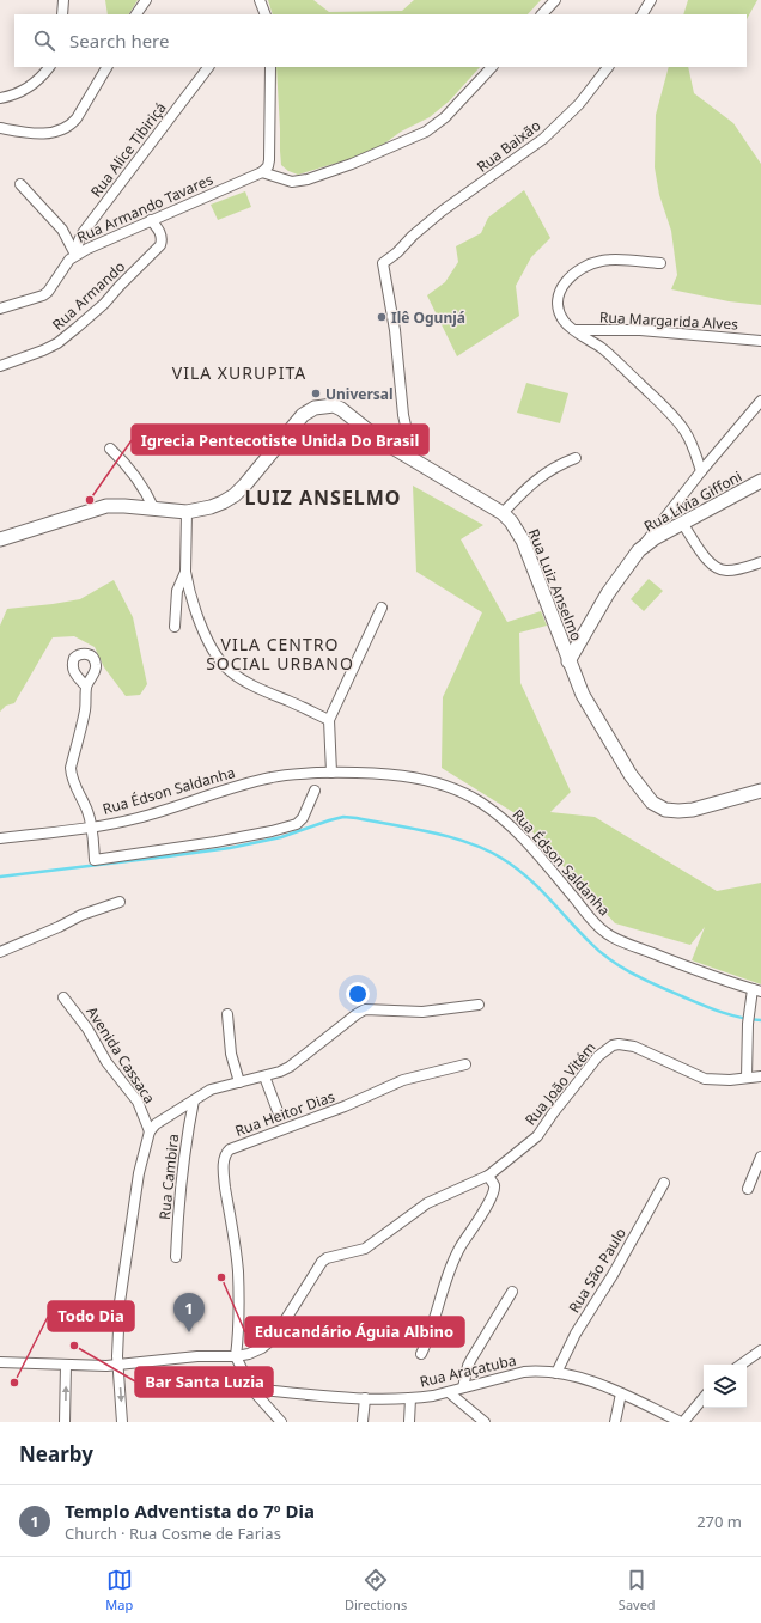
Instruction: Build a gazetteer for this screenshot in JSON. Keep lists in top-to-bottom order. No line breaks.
{"streets":{"street":["Rua Baixão","Rua Alice Tibiriçá","Rua Armando Tavares","Rua Armando","Rua Margarida Alves","Rua Lívia Giffoni","Rua Luiz Anselmo","Rua Édson Saldanha","Avenida Cassaca","Rua João Vitém","Rua Heitor Dias","Rua Cambira","Rua São Paulo","Rua Araçatuba"]},"crossings":[["Rua Alice Tibiriçá","Rua Armando Tavares"],["Rua Armando Tavares","Rua Armando"],["Rua Lívia Giffoni","Rua Luiz Anselmo"],["Rua João Vitém","Rua Heitor Dias"],["Rua São Paulo","Rua Araçatuba"]],"districts":["VILA XURUPITA","LUIZ ANSELMO","VILA CENTRO SOCIAL URBANO"],"places":["Ilê Ogunjá","Universal","Igrecia Pentecotiste Unida Do Brasil","Educandário Águia Albino","Bar Santa Luzia","Todo Dia"],"page":{"search":"Search here","pins":"1","heading":"Nearby","list":[{"mark":"1","name":"Templo Adventista do 7º Dia","note":"Church · Rua Cosme de Farias","value":"270 m"}],"nav":["Map","Directions","Saved"]}}
